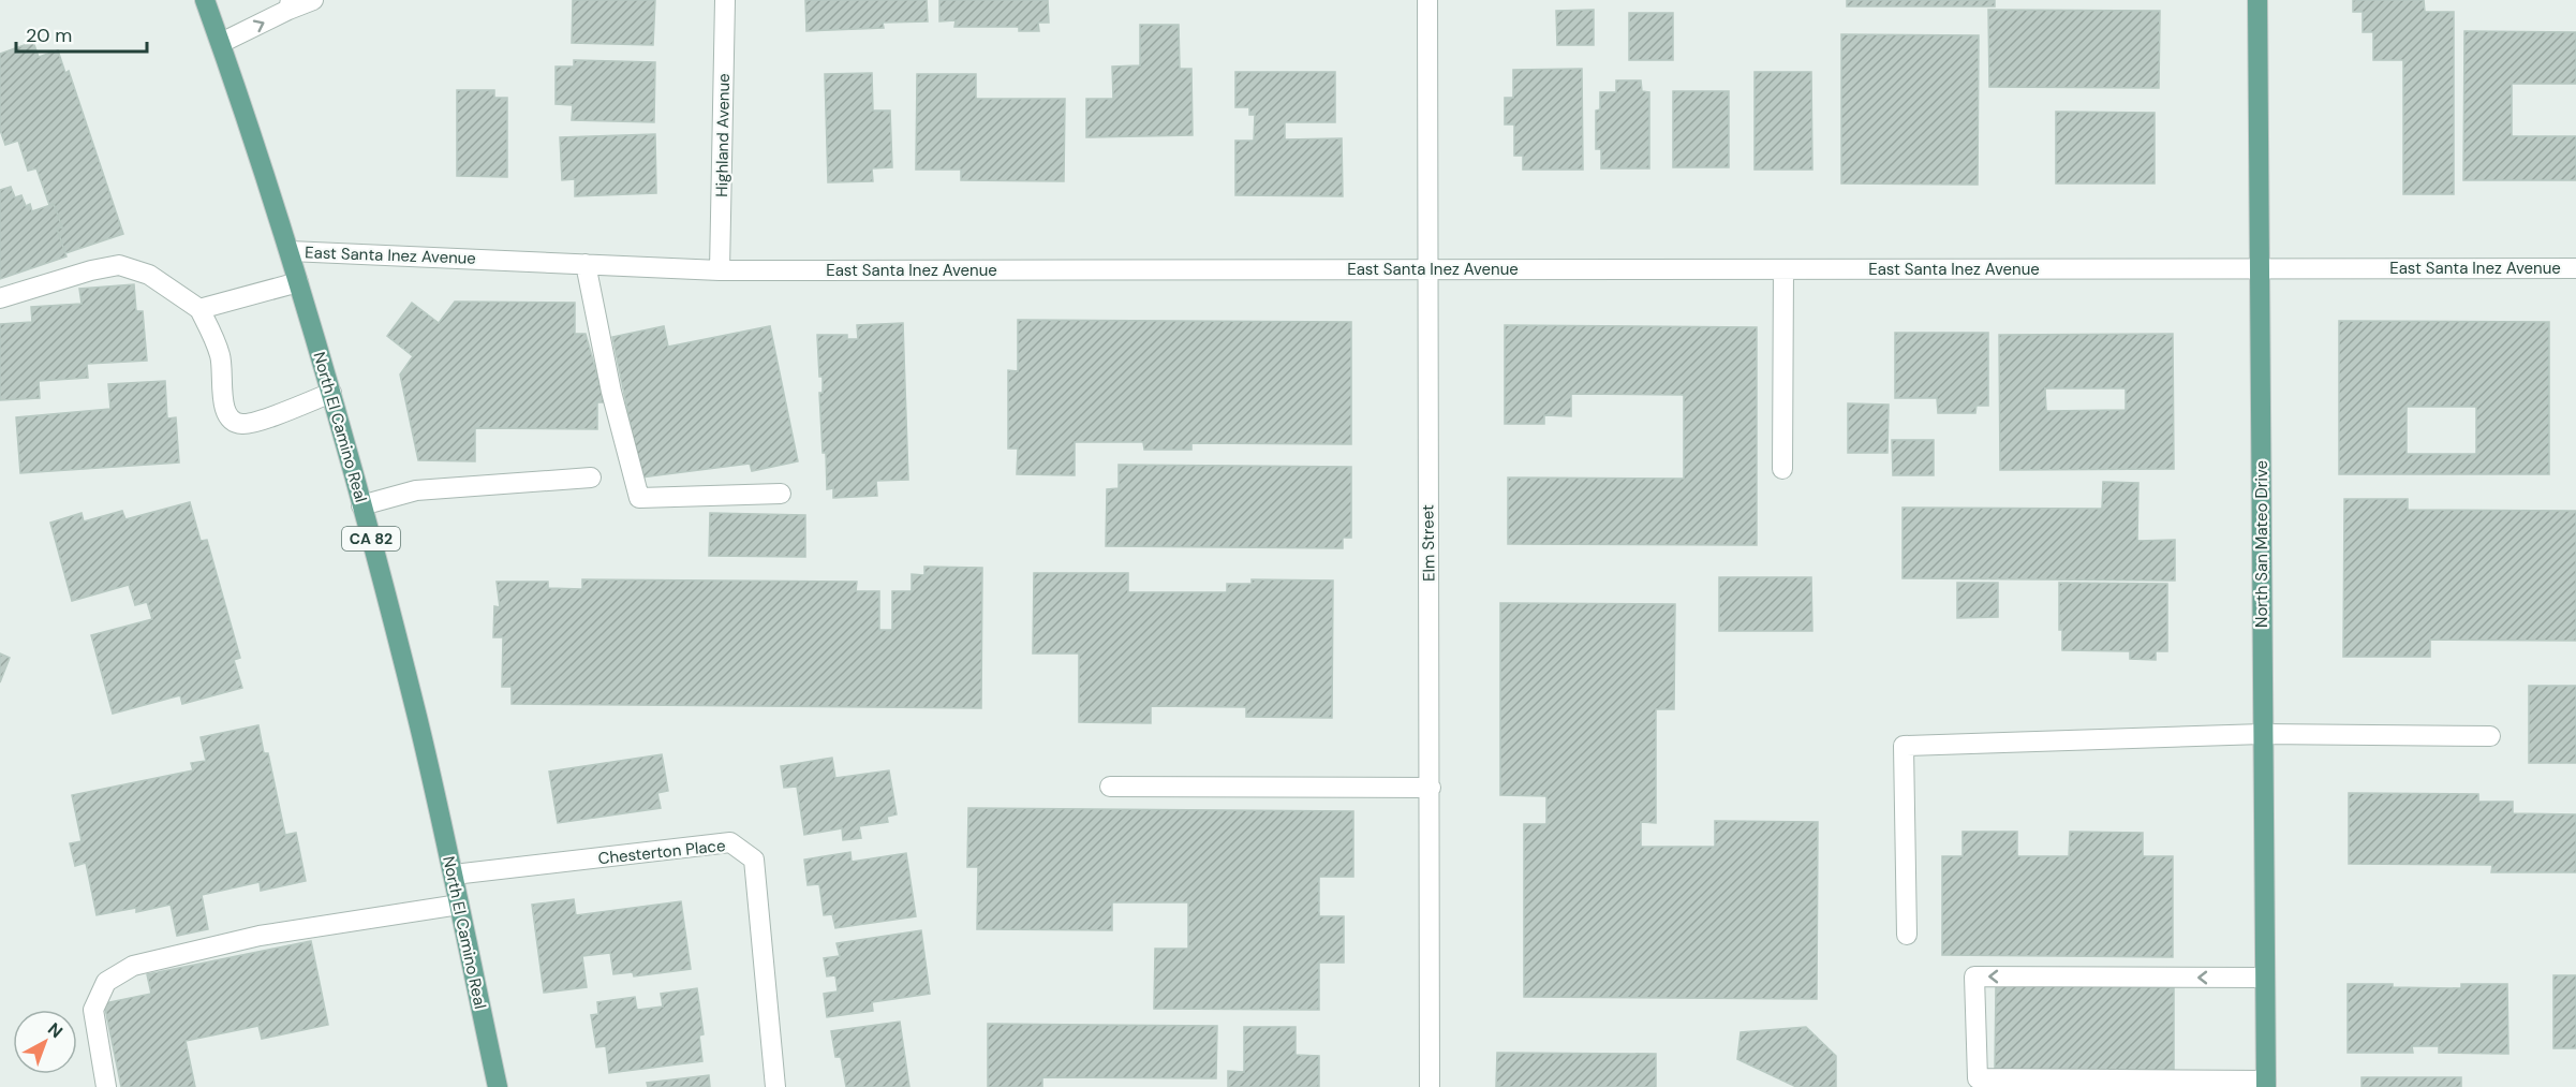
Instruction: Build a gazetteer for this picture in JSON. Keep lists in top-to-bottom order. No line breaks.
{"streets":{"main road":["North El Camino Real","CA 82","North San Mateo Drive"],"street":["Highland Avenue","East Santa Inez Avenue","Elm Street","Chesterton Place"]},"crossings":[["Highland Avenue","East Santa Inez Avenue"],["East Santa Inez Avenue","North El Camino Real"],["East Santa Inez Avenue","Elm Street"],["East Santa Inez Avenue","North San Mateo Drive"],["North El Camino Real","Chesterton Place"]],"scale_bar":"20 m","north":"top right"}
